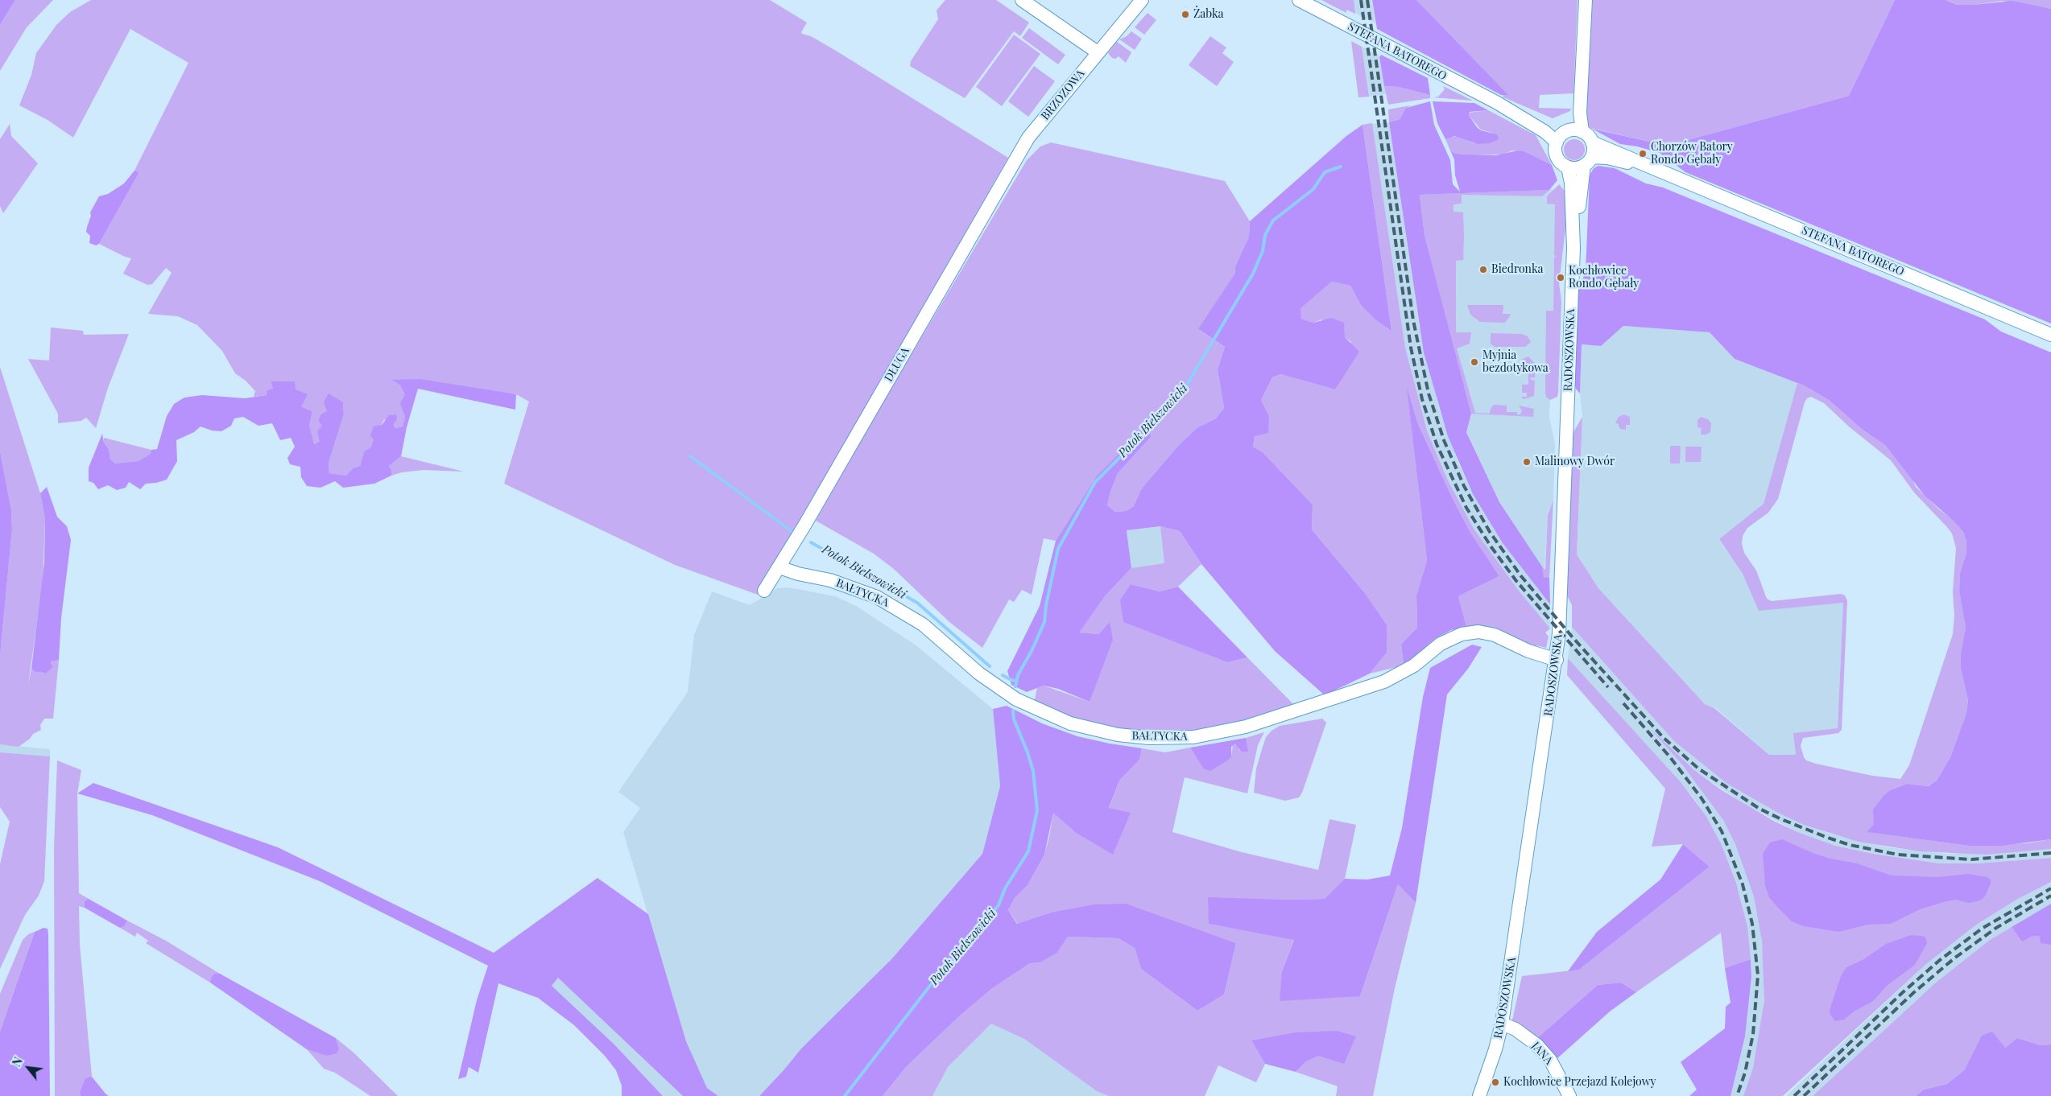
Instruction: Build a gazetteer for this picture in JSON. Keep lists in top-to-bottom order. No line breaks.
{"streets":{"street":["STEFANA BATOREGO","BRZOZOWA","RADOSZOWSKA","DŁUGA","BAŁTYCKA","JANA"]},"crossings":[["STEFANA BATOREGO","RADOSZOWSKA"],["BRZOZOWA","DŁUGA"],["RADOSZOWSKA","BAŁTYCKA"],["RADOSZOWSKA","JANA"],["DŁUGA","BAŁTYCKA"]],"water":["Potok Bielszowicki"],"places":["Żabka","Chorzów Batory Rondo Gębały","Biedronka","Kochłowice Rondo Gębały","Myjnia bezdotykowa","Malinowy Dwór","Kochłowice Przejazd Kolejowy"],"north":"top left"}
